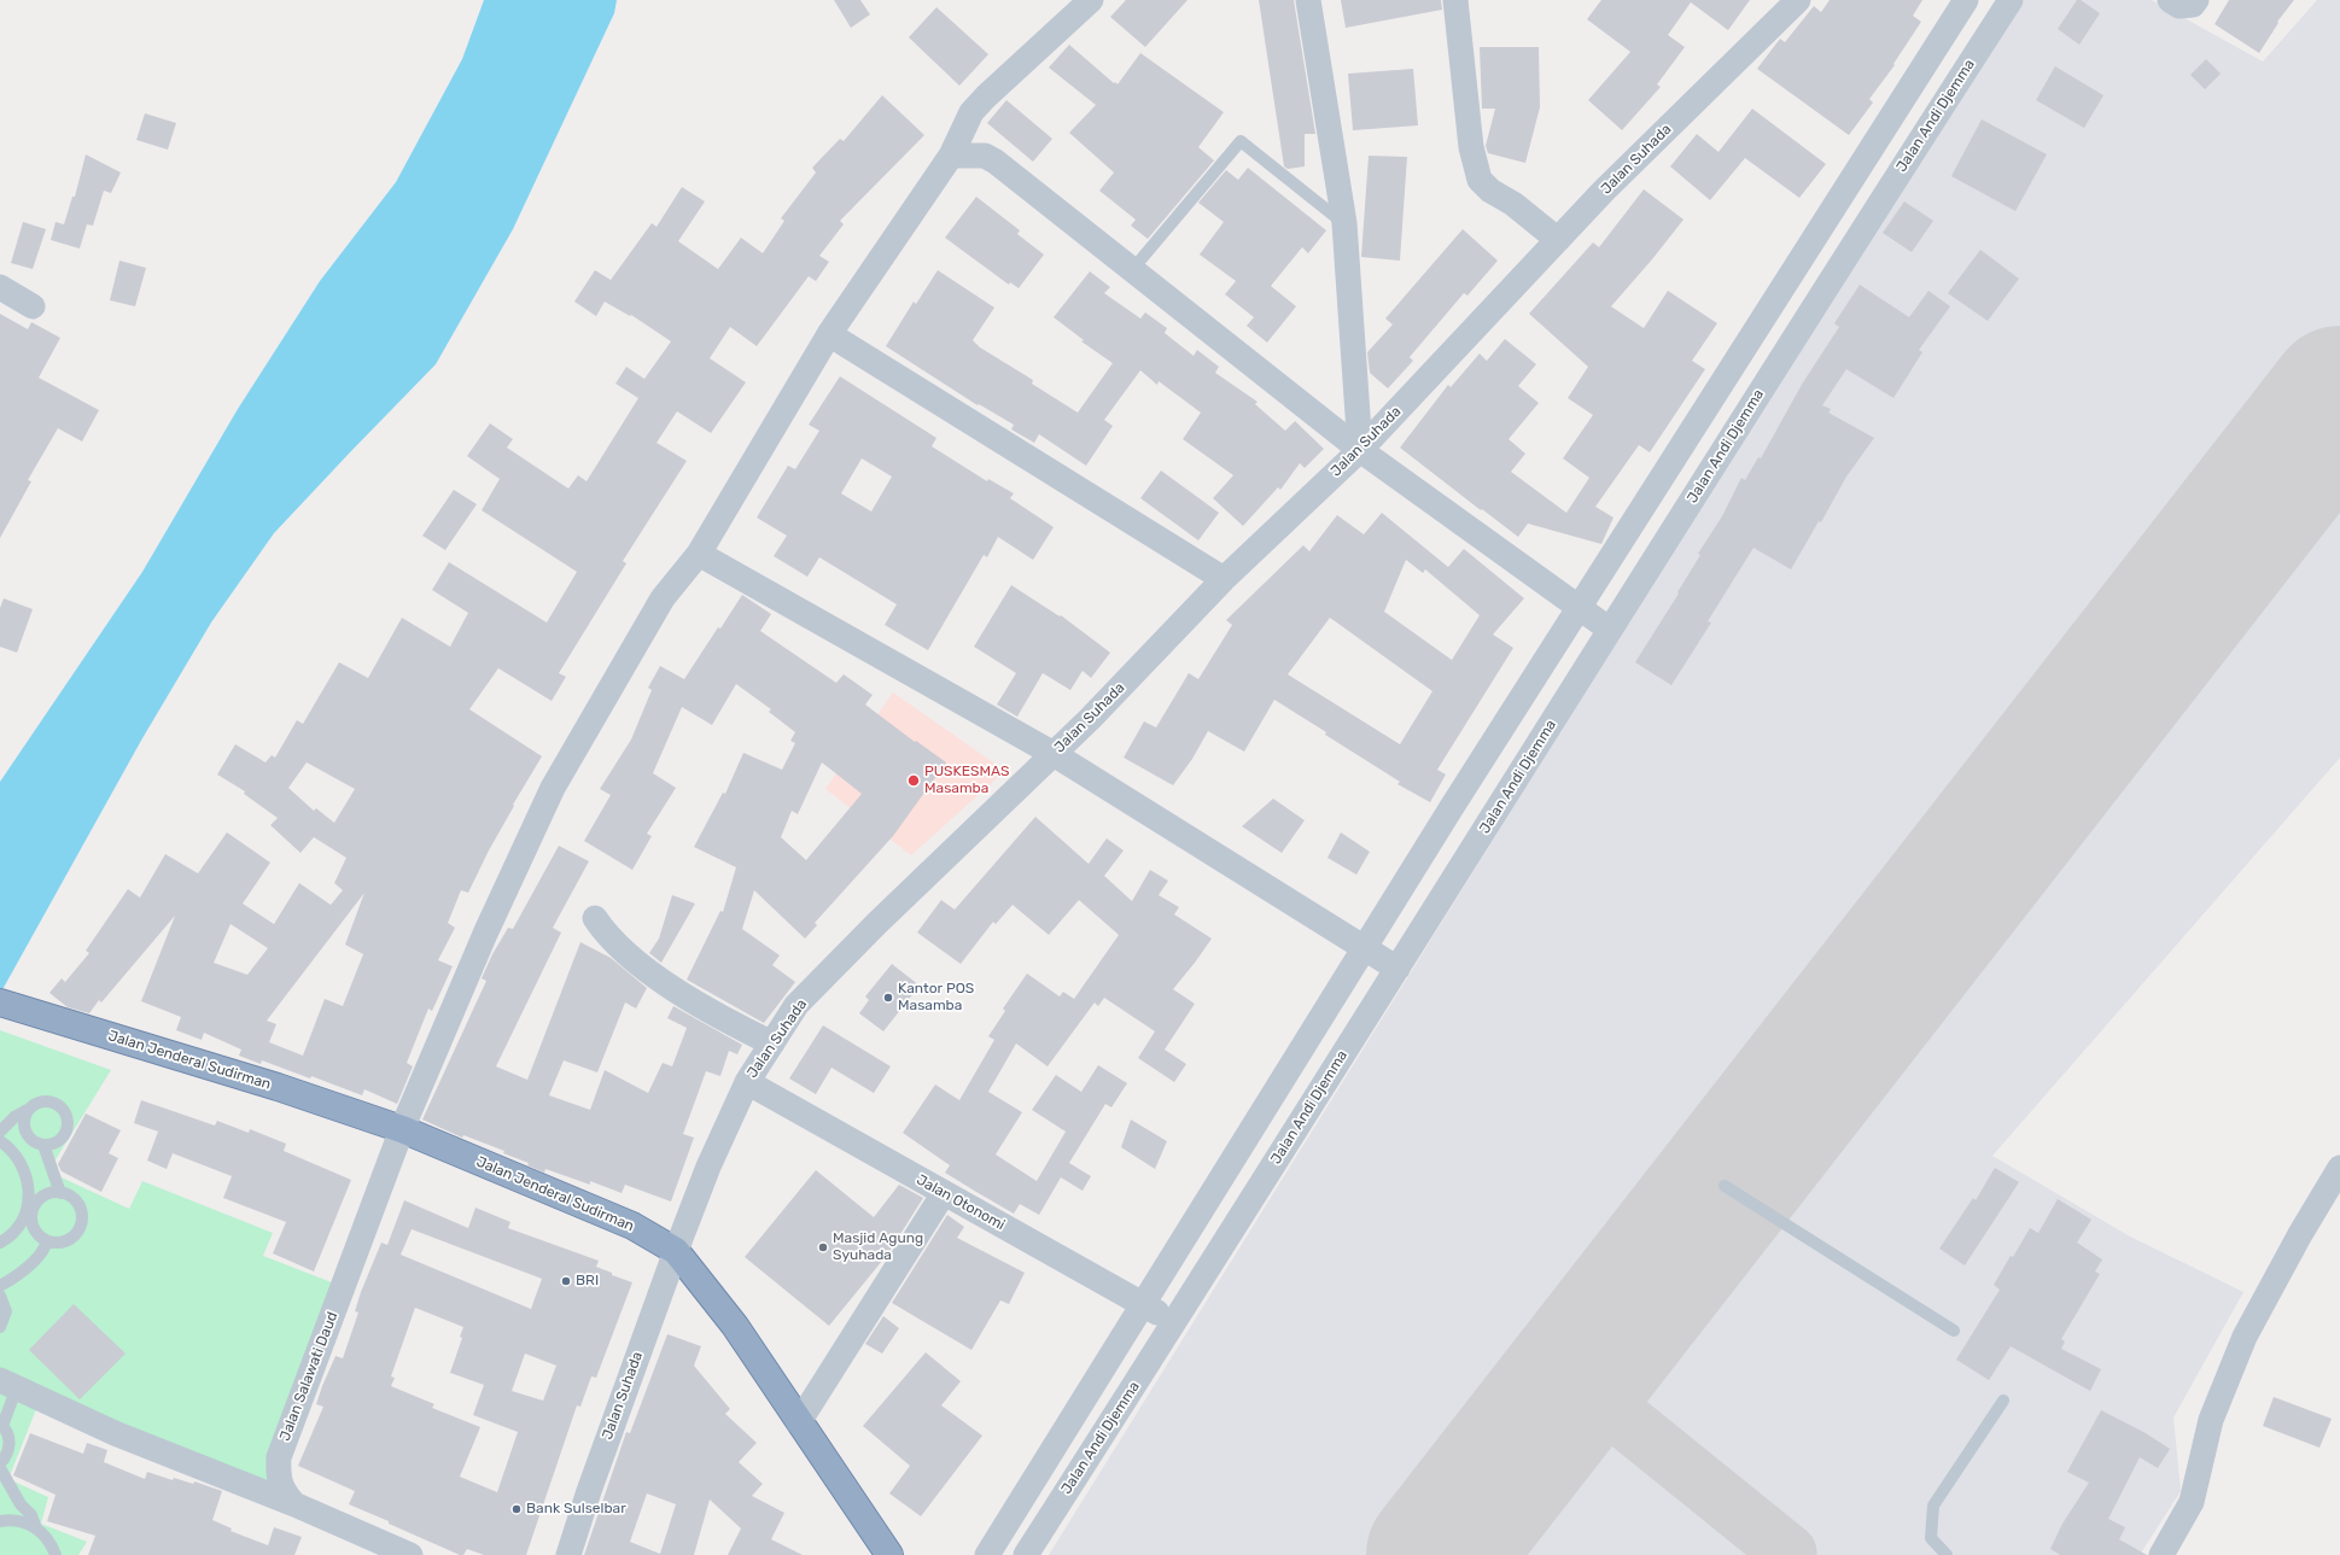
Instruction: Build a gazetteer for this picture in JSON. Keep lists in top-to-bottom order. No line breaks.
{"streets":{"highway":["Jalan Jenderal Sudirman"],"street":["Jalan Andi Djemma","Jalan Suhada","Jalan Otonomi","Jalan Salawati Daud"]},"crossings":[["Jalan Andi Djemma","Jalan Otonomi"],["Jalan Suhada","Jalan Jenderal Sudirman"],["Jalan Suhada","Jalan Otonomi"],["Jalan Jenderal Sudirman","Jalan Salawati Daud"]],"places":["PUSKESMAS Masamba","Kantor POS Masamba","Masjid Agung Syuhada","BRI","Bank Sulselbar"]}
